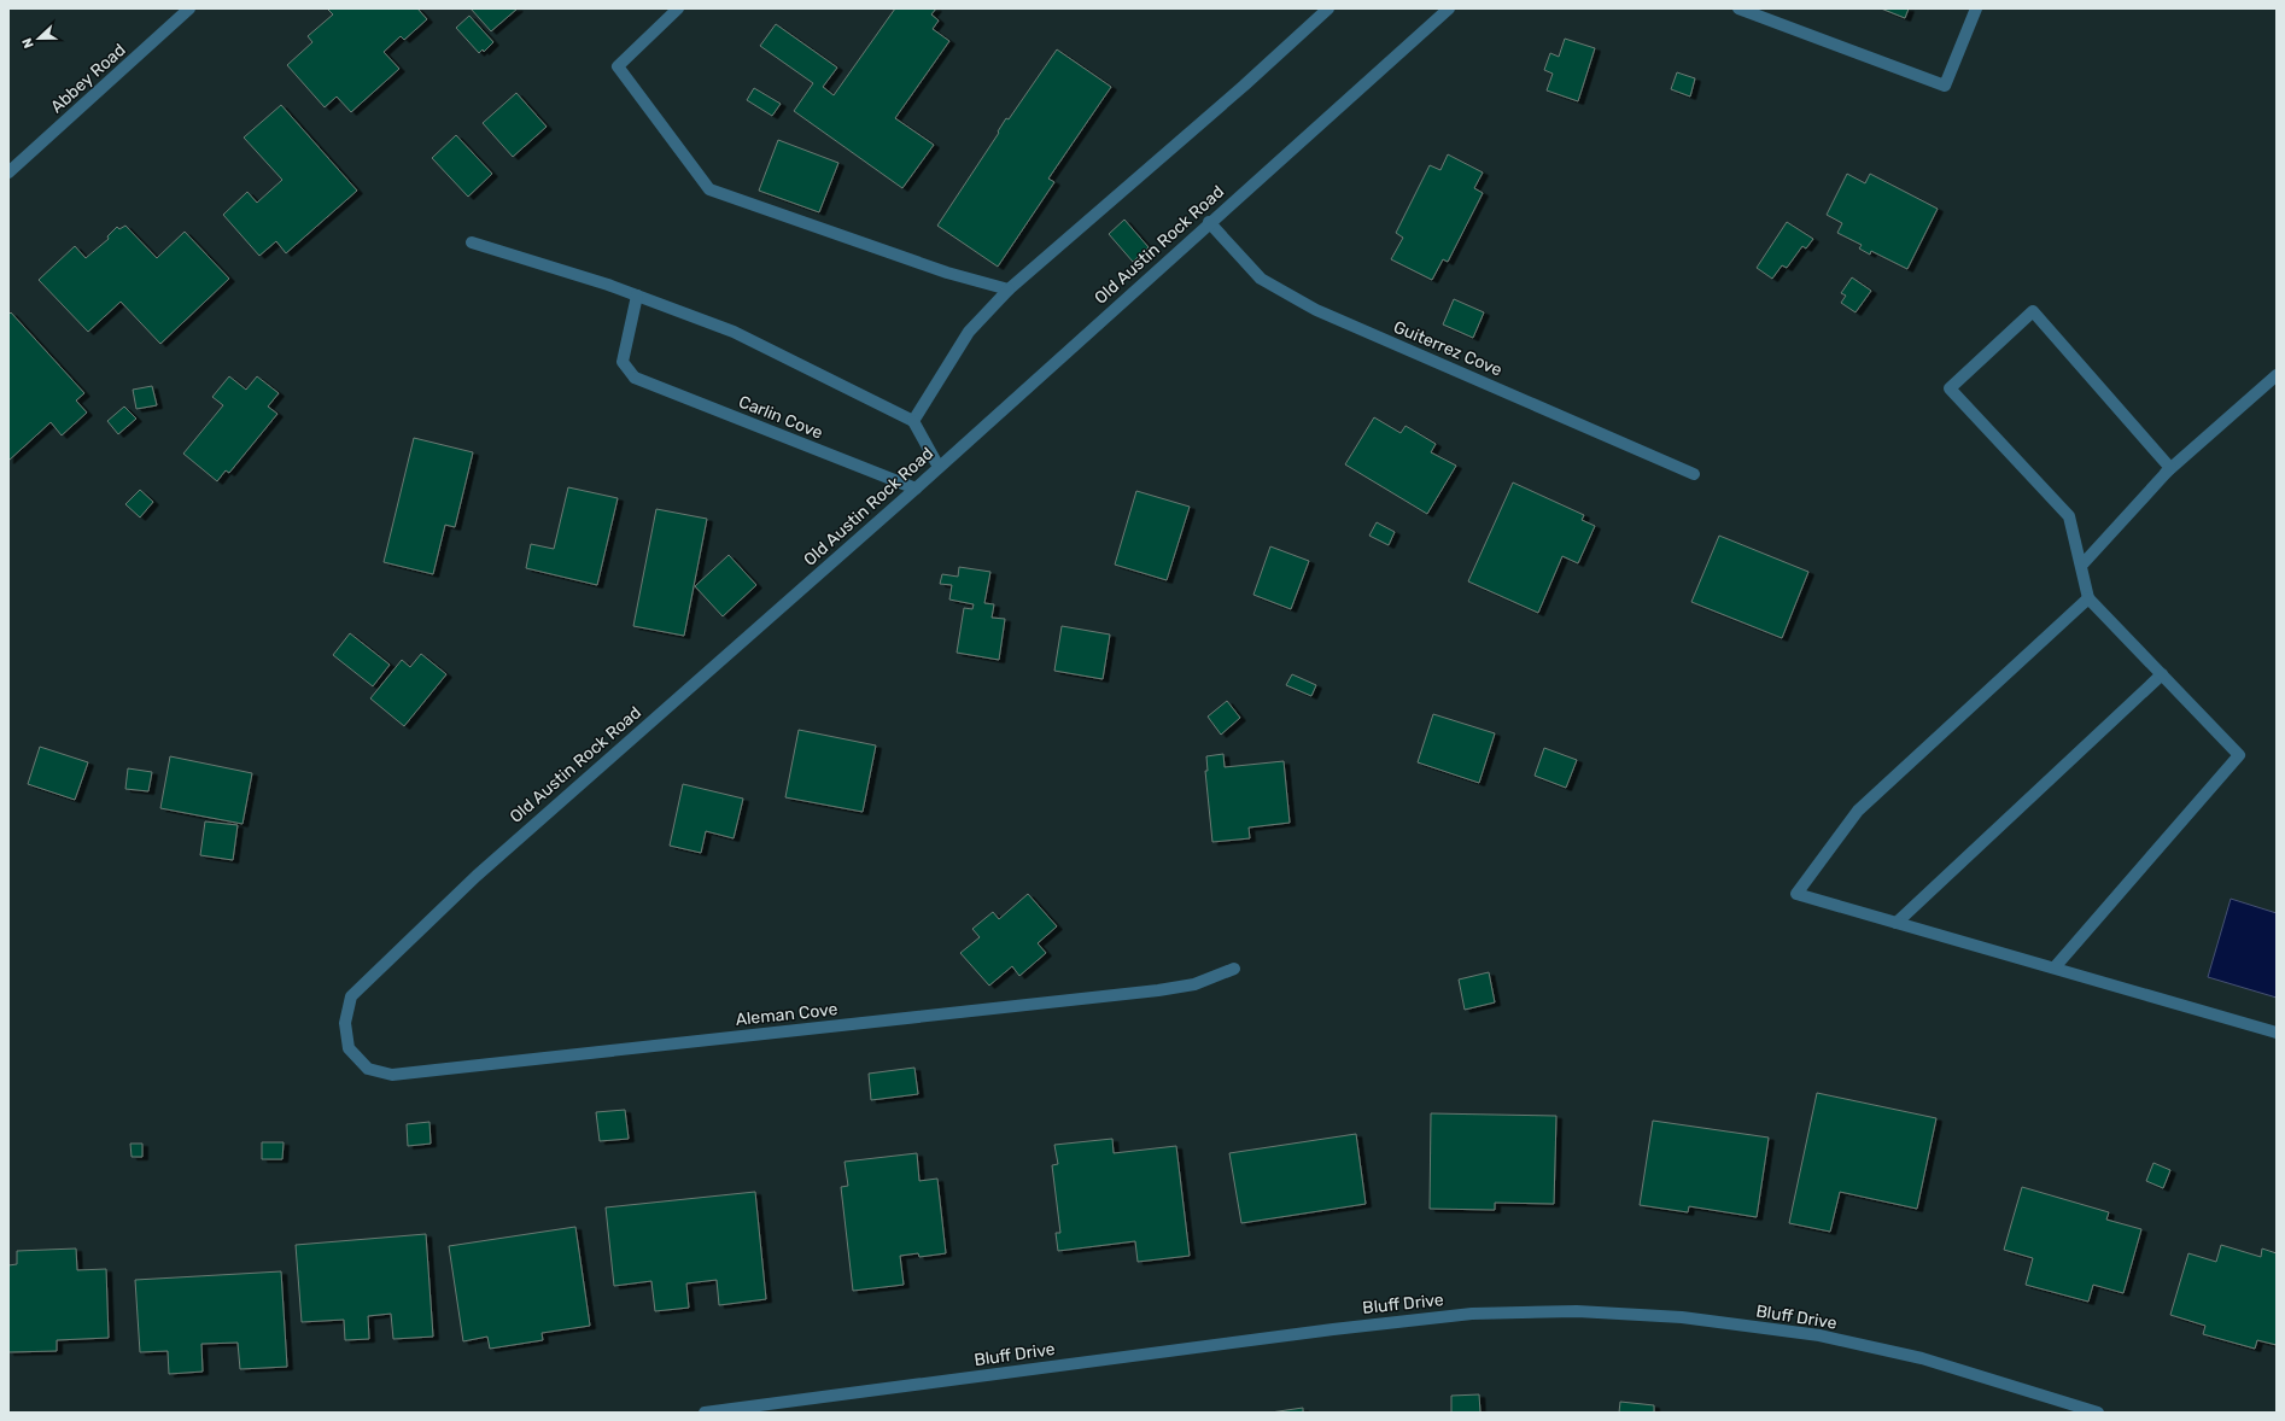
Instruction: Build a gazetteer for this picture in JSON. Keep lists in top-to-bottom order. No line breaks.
{"streets":{"street":["Abbey Road","Old Austin Rock Road","Guiterrez Cove","Carlin Cove","Aleman Cove","Bluff Drive"]},"crossings":[["Old Austin Rock Road","Guiterrez Cove"],["Old Austin Rock Road","Carlin Cove"],["Old Austin Rock Road","Aleman Cove"]],"north":"left"}
